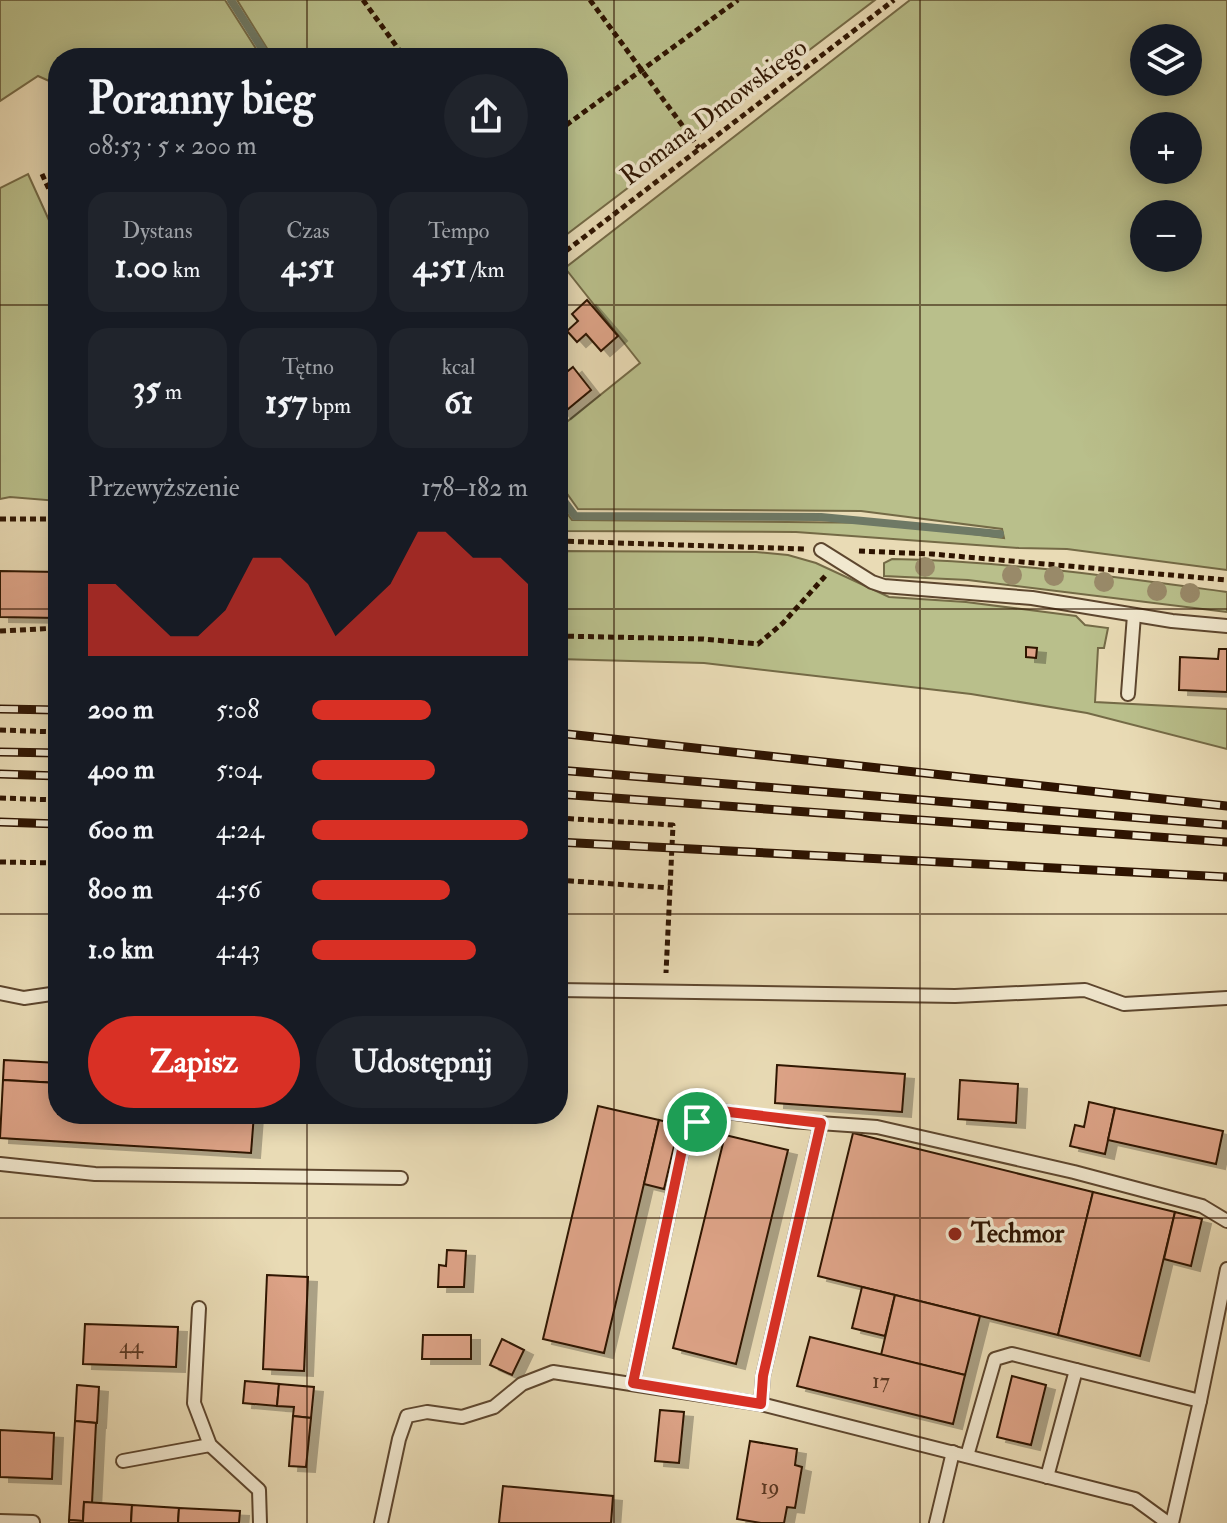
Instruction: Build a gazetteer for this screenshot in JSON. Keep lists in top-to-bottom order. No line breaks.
{"streets":{"path":["Romana Dmowskiego"]},"places":["Techmor"],"house_numbers":["44","17","19"],"page":{"map_buttons":["+","−"],"heading":["Poranny bieg","08:53 · 5 × 200 m"],"stats":[["Dystans","1.00 km"],["Czas","4:51"],["Tempo","4:51 /km"],["35 m"],["Tętno","157 bpm"],["kcal","61"]],"chart":["Przewyższenie","178–182 m"],"list":[{"name":"200 m","note":"5:08"},{"name":"400 m","note":"5:04"},{"name":"600 m","note":"4:24"},{"name":"800 m","note":"4:56"},{"name":"1.0 km","note":"4:43"}],"buttons":["Zapisz","Udostępnij"]}}
